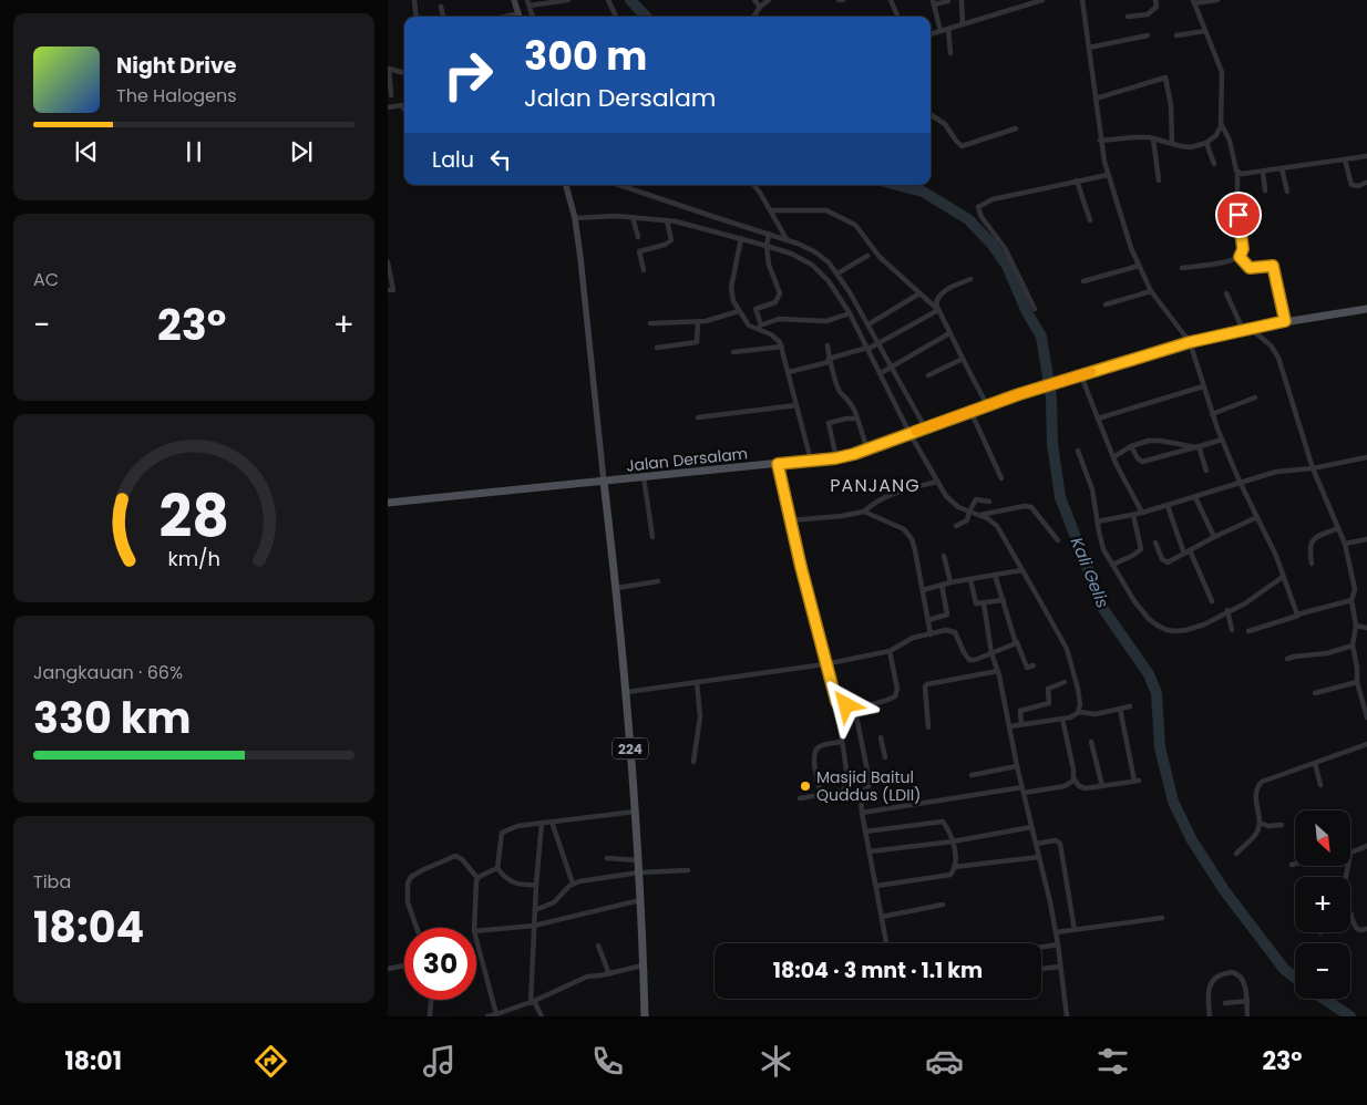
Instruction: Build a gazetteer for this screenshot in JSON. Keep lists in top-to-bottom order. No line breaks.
{"streets":{"main road":["Jalan Dersalam","224"]},"crossings":[["Jalan Dersalam","224"]],"districts":["PANJANG"],"water":["Kali Gelis"],"places":["Masjid Baitul Quddus (LDII)"],"north":"bottom right","page":{"turn":["300 m","Jalan Dersalam"],"song":["Night Drive","The Halogens"],"then":"Lalu","tile":["AC",["Jangkauan · 66%","330 km"],["Tiba","18:04"]],"heat":["−","23°","+"],"map_buttons":["+","−"],"limit":"30","trip":"18:04 · 3 mnt · 1.1 km","tabs":["18:01","23°"],"gauge":["28","km/h"]}}
